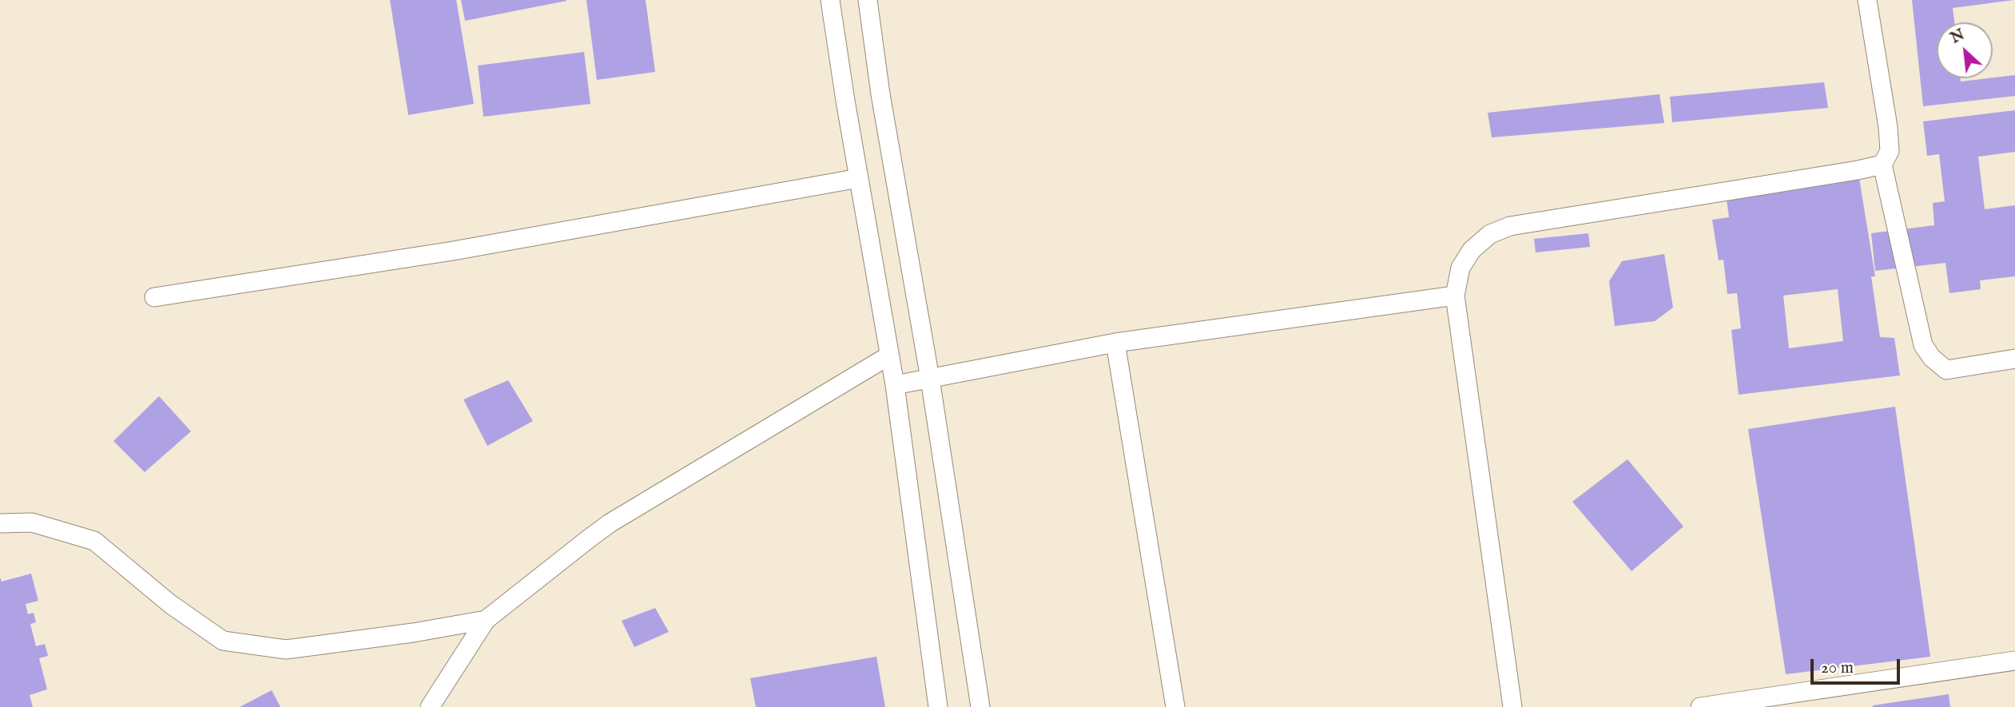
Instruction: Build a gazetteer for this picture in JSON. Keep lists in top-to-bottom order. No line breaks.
{"scale_bar":"20 m","north":"top left"}
